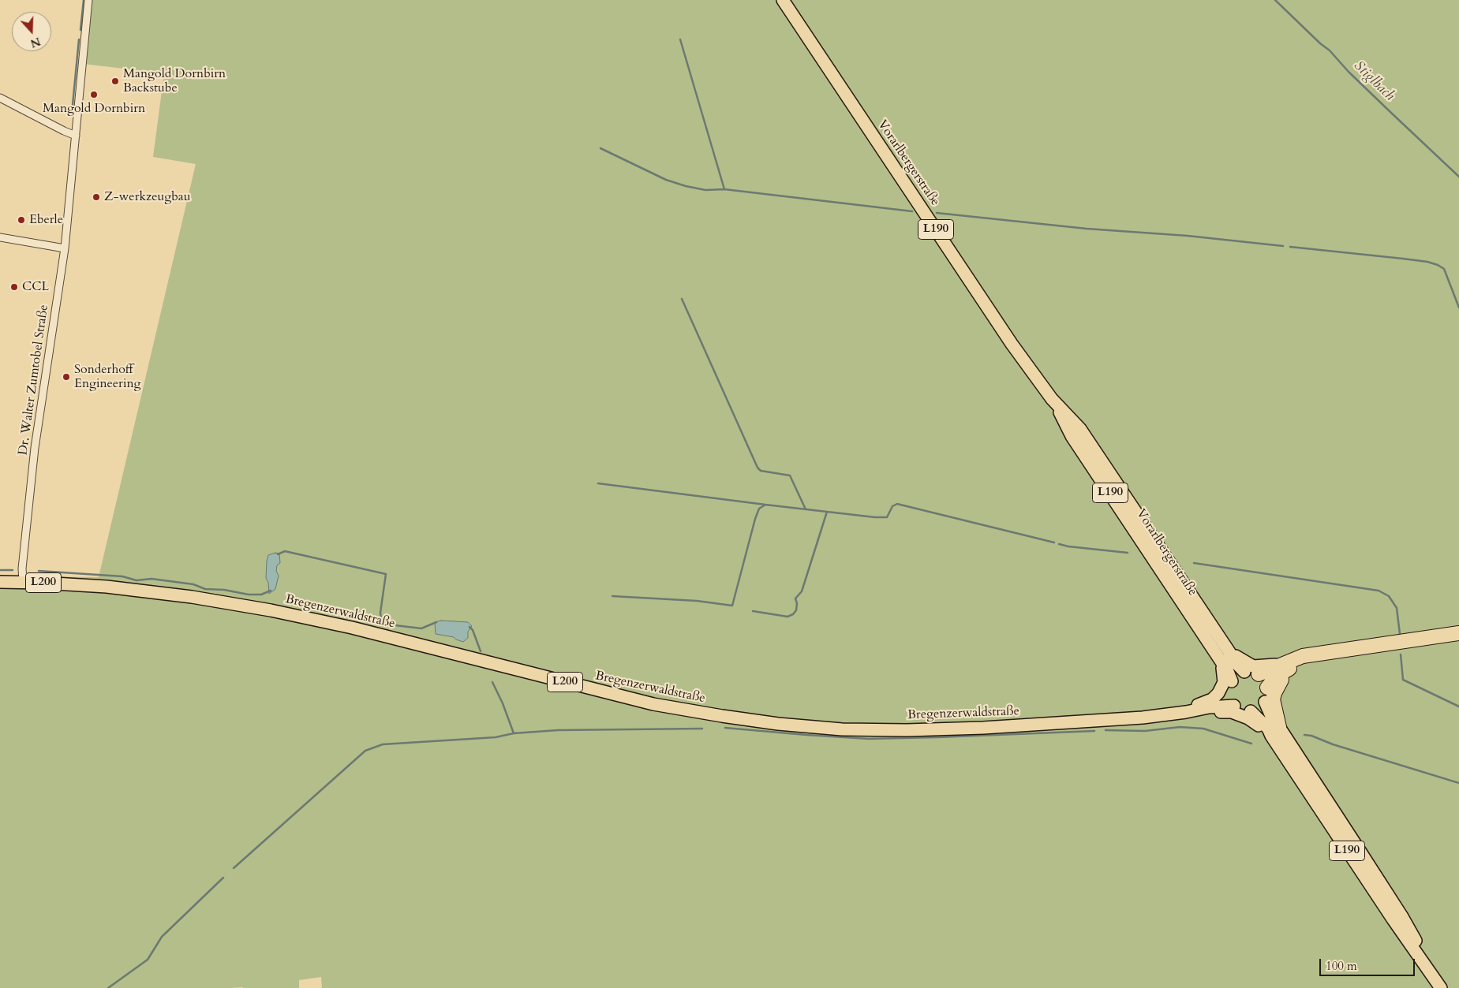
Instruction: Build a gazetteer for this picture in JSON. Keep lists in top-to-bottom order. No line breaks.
{"streets":{"main road":["Vorarlbergerstraße","L190","L200","Bregenzerwaldstraße"],"street":["Dr. Walter Zumtobel Straße"]},"crossings":[["Vorarlbergerstraße","L190"],["Vorarlbergerstraße","Bregenzerwaldstraße"],["L190","Bregenzerwaldstraße"],["Dr. Walter Zumtobel Straße","Bregenzerwaldstraße"]],"water":["Stiglbach"],"places":["Mangold Dornbirn Backstube","Mangold Dornbirn","Z-werkzeugbau","Eberle","CCL","Sonderhoff Engineering"],"scale_bar":"100 m","north":"bottom"}
